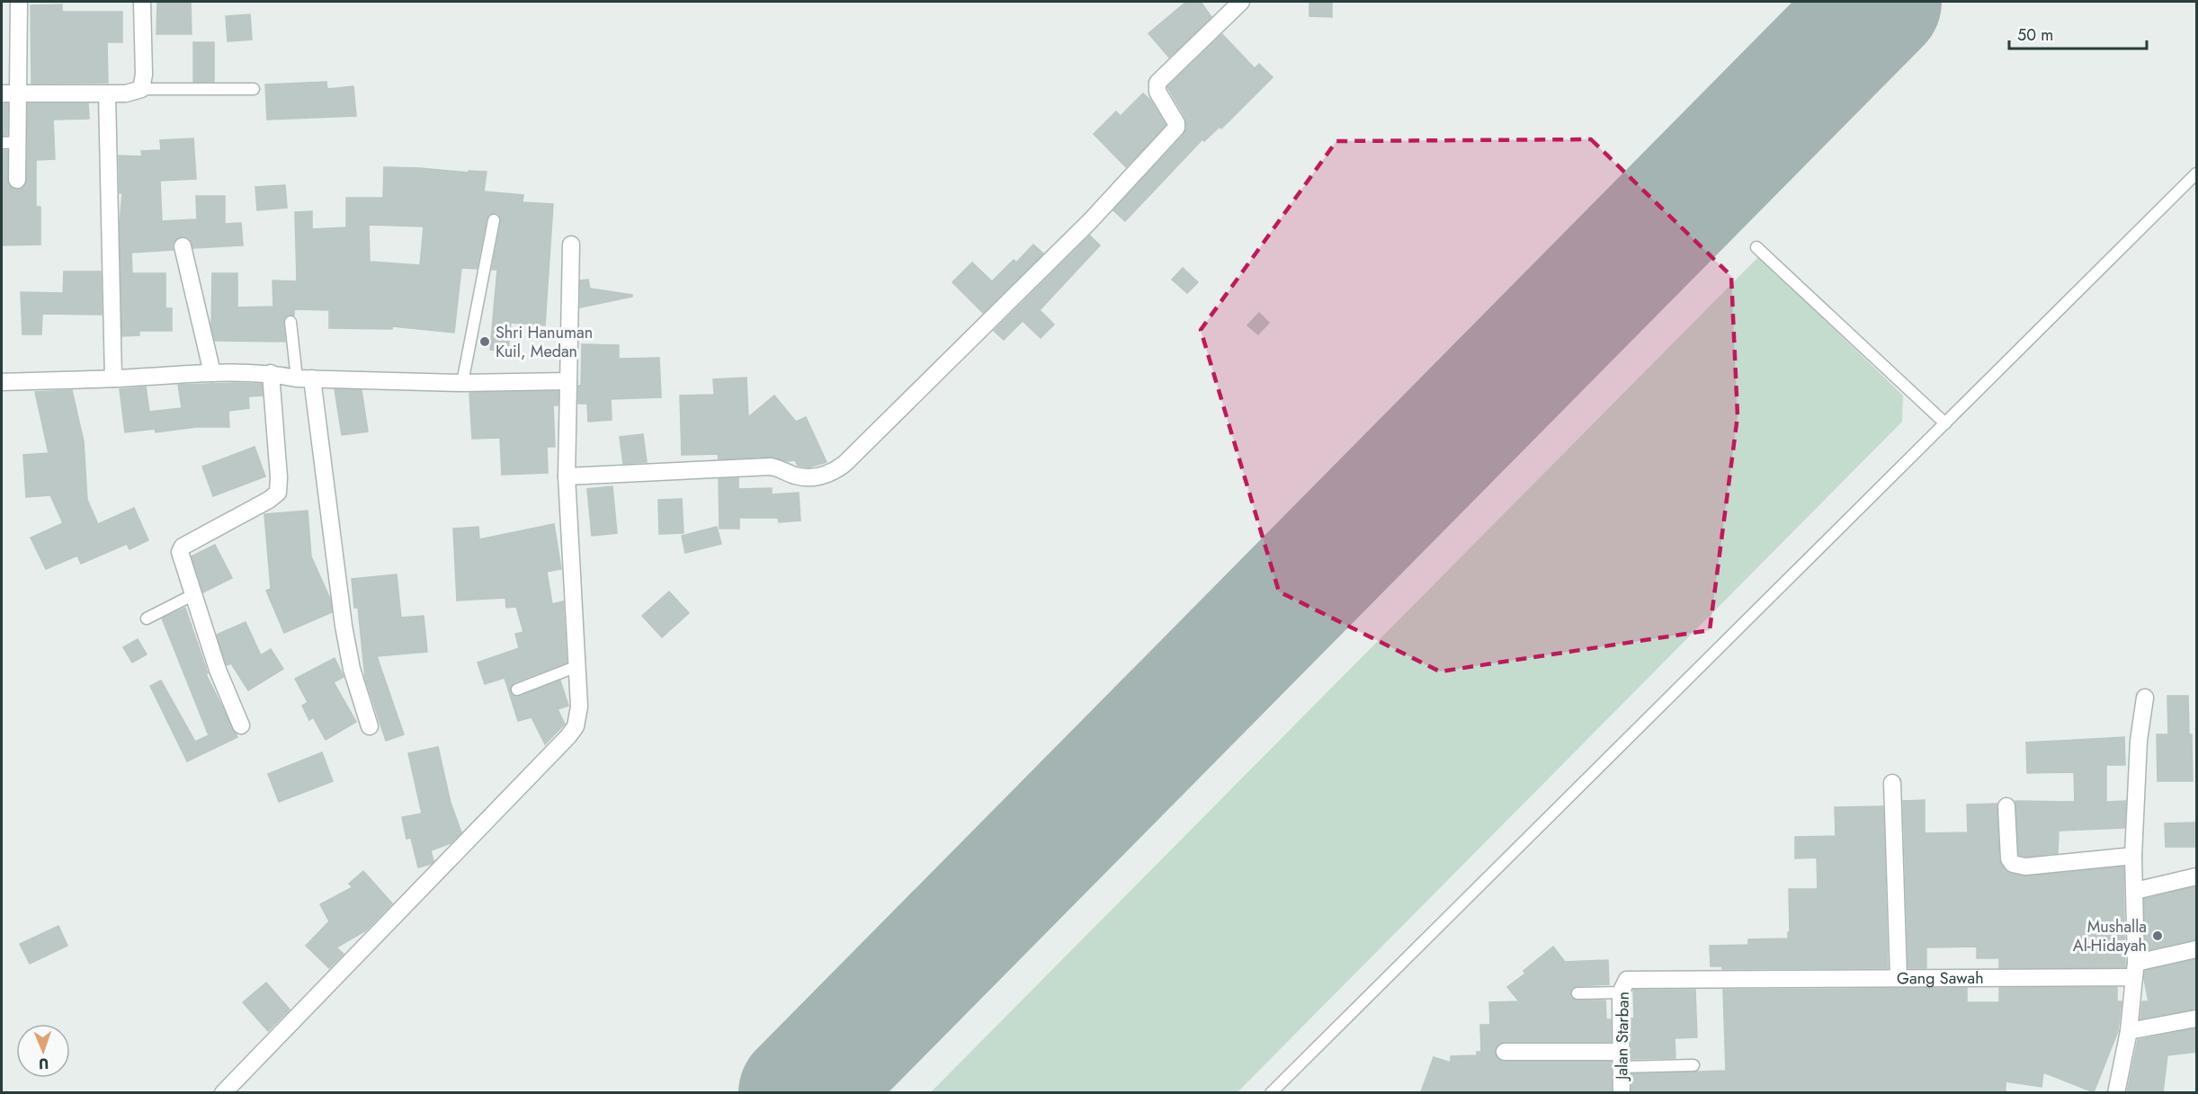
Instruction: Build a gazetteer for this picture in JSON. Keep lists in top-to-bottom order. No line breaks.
{"streets":{"street":["Gang Sawah","Jalan Starban"]},"crossings":[["Gang Sawah","Jalan Starban"]],"places":["Shri Hanuman Kuil, Medan","Mushalla Al-Hidayah"],"scale_bar":"50 m","north":"bottom"}
